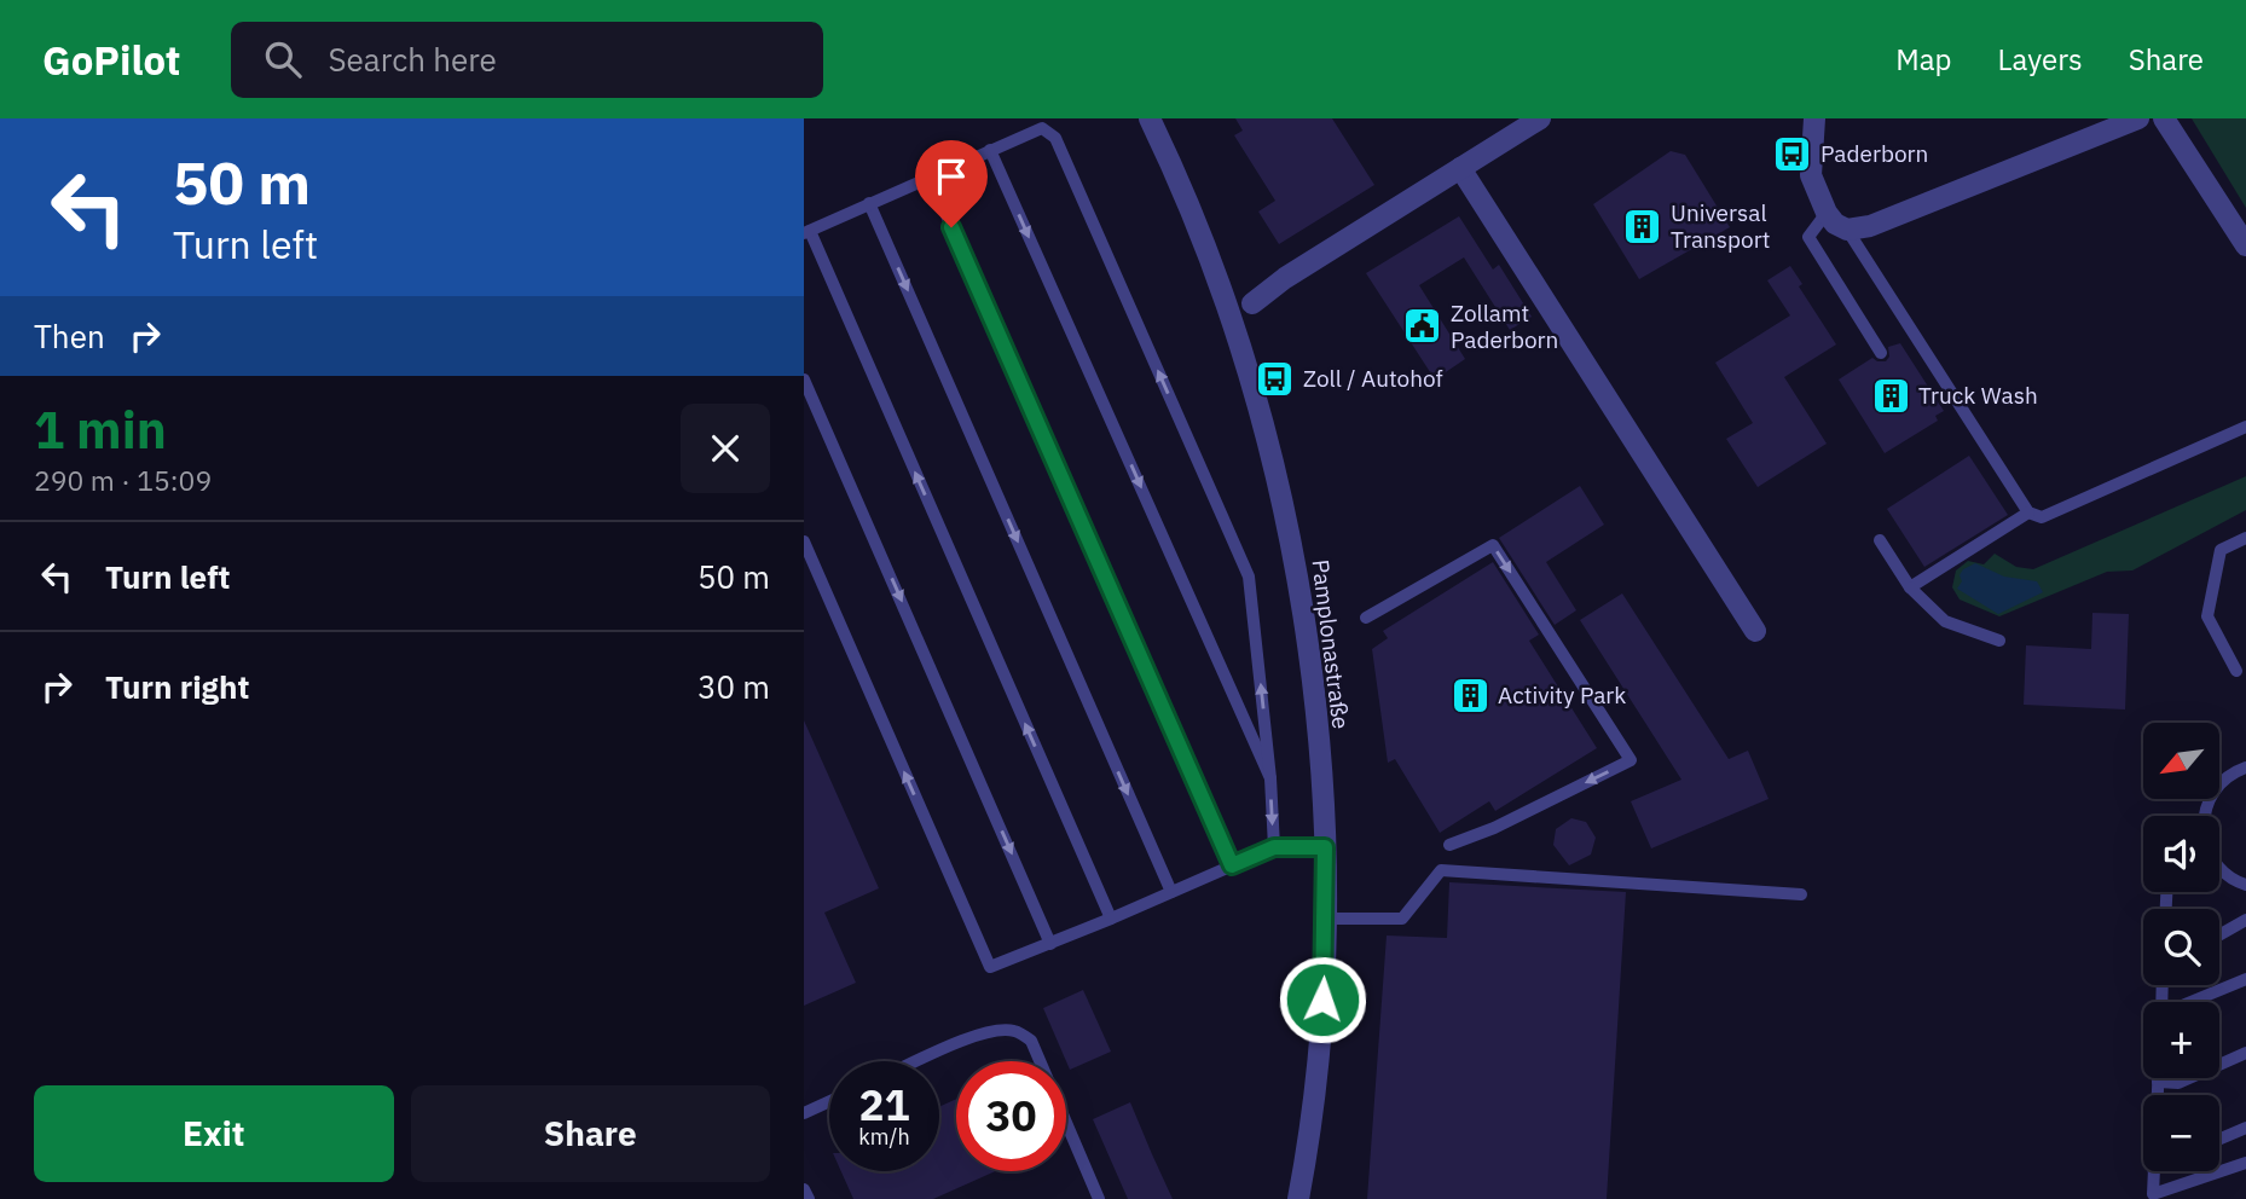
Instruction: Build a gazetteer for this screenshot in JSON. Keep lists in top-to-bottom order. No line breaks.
{"streets":{"street":["Pamplonastraße"]},"places":{"bus stop":["Paderborn","Zoll / Autohof"],"building":["Universal Transport","Truck Wash","Activity Park"],"public building":["Zollamt Paderborn"]},"north":"bottom left","page":{"header":"GoPilot","search":"Search here","nav":["Map","Layers","Share"],"turn":["50 m","Turn left"],"then":"Then","heading":["1 min","290 m · 15:09"],"list":[{"name":"Turn left","value":"50 m"},{"name":"Turn right","value":"30 m"}],"map_buttons":["+","−"],"speed":"21 km/h","limit":"30","buttons":["Exit","Share"]}}
